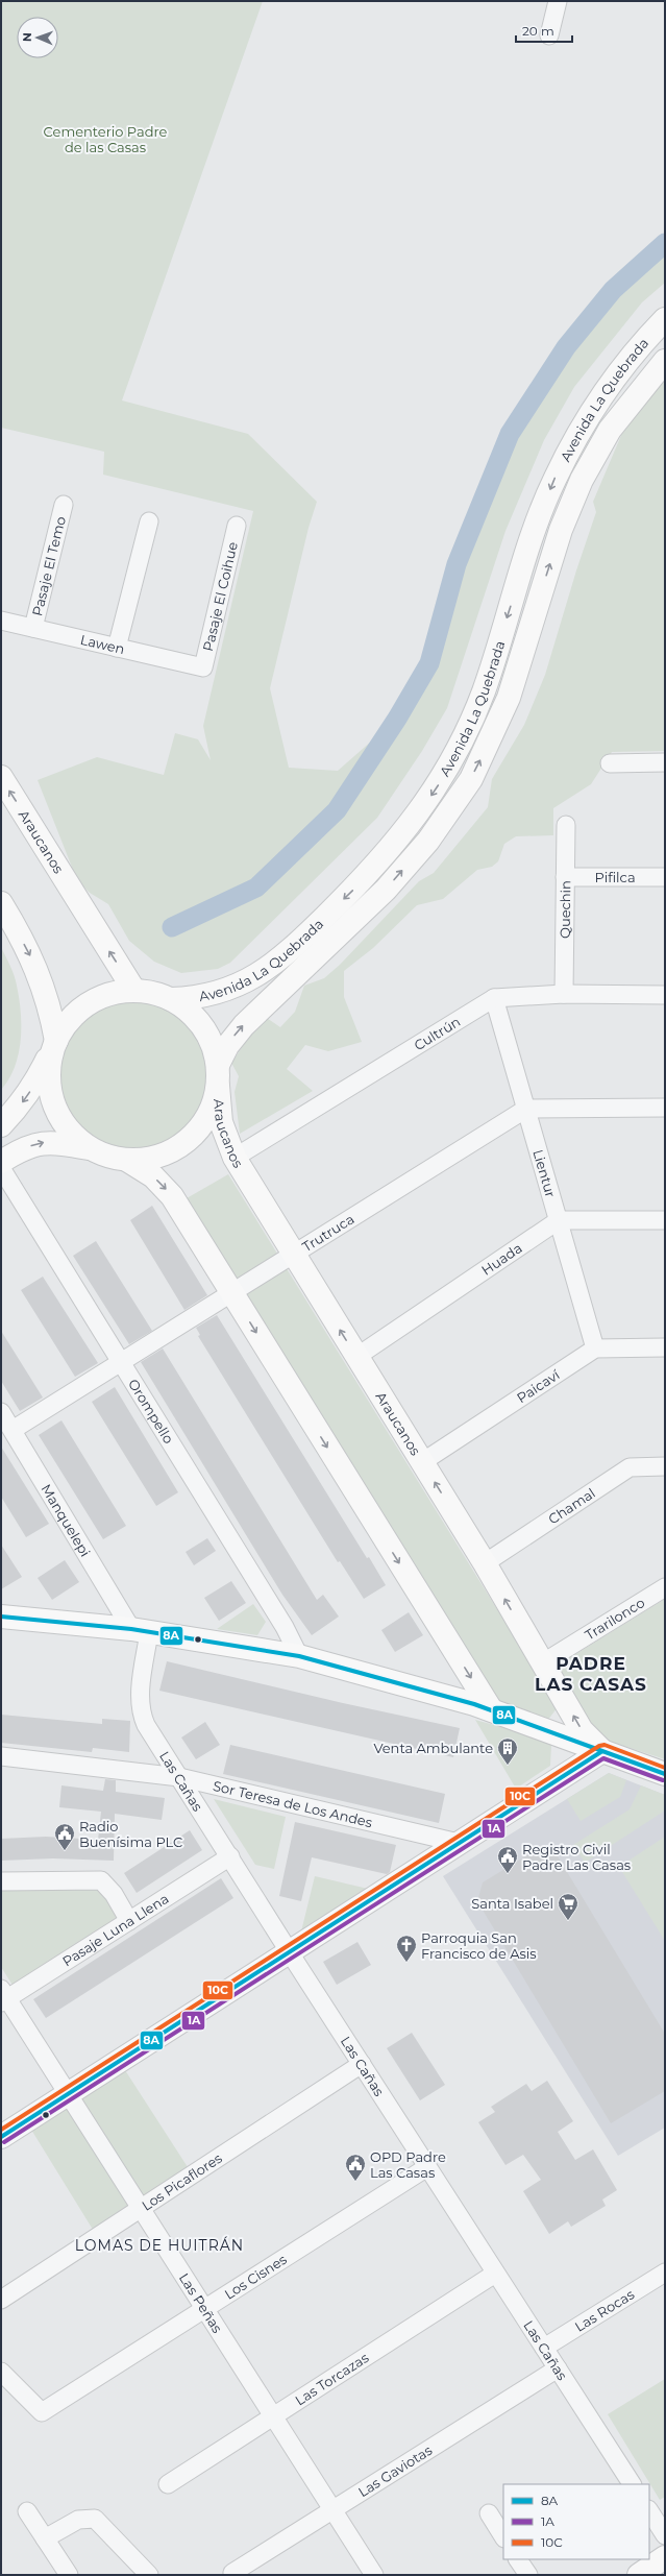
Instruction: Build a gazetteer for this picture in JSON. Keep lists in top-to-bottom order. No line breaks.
{"streets":{"main road":["Avenida La Quebrada","Araucanos"],"street":["Pasaje El Temo","Pasaje El Coihue","Lawen","Pifilca","Quechin","Cultrún","Lientur","Trutruca","Huada","Paicaví","Orompello","Chamal","Manquelepi","Trarilonco","Las Cañas","Sor Teresa de Los Andes","Pasaje Luna Llena","Los Picaflores","Los Cisnes","Las Peñas","Las Rocas","Las Torcazas","Las Gaviotas"]},"crossings":[["Avenida La Quebrada","Araucanos"],["Pasaje El Temo","Lawen"],["Pasaje El Coihue","Lawen"],["Araucanos","Cultrún"],["Araucanos","Trutruca"],["Araucanos","Huada"],["Araucanos","Paicaví"],["Araucanos","Chamal"],["Araucanos","Trarilonco"],["Pifilca","Quechin"],["Quechin","Cultrún"],["Cultrún","Lientur"],["Lientur","Trutruca"],["Lientur","Huada"],["Lientur","Paicaví"],["Trutruca","Orompello"],["Trutruca","Manquelepi"],["Manquelepi","Las Cañas"],["Las Cañas","Sor Teresa de Los Andes"],["Las Cañas","Pasaje Luna Llena"],["Las Cañas","Los Picaflores"],["Las Cañas","Los Cisnes"],["Las Cañas","Las Rocas"],["Las Cañas","Las Torcazas"],["Las Cañas","Las Gaviotas"],["Pasaje Luna Llena","Las Peñas"],["Los Picaflores","Las Peñas"],["Los Cisnes","Las Peñas"],["Las Peñas","Las Torcazas"],["Las Peñas","Las Gaviotas"]],"districts":["PADRE LAS CASAS","LOMAS DE HUITRÁN"],"parks":["Cementerio Padre de las Casas"],"places":{"building":["Venta Ambulante"],"public building":["Radio Buenísima PLC","Registro Civil Padre Las Casas","OPD Padre Las Casas"],"supermarket":["Santa Isabel"],"church":["Parroquia San Francisco de Asis"]},"lines":["transit line 8A","transit line 10C","transit line 1A"],"legend":["8A","1A","10C"],"scale_bar":"20 m","north":"left"}
